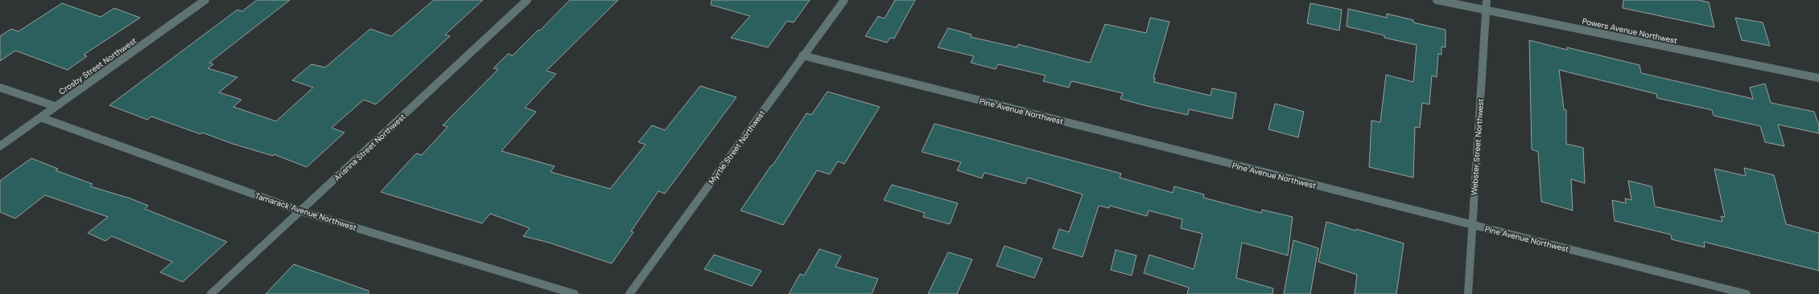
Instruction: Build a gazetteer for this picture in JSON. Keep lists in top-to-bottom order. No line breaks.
{"streets":{"street":["Powers Avenue Northwest","Crosby Street Northwest","Pine Avenue Northwest","Arianna Street Northwest","Myrtle Street Northwest","Webster Street Northwest","Tamarack Avenue Northwest"]},"crossings":[["Powers Avenue Northwest","Webster Street Northwest"],["Crosby Street Northwest","Tamarack Avenue Northwest"],["Pine Avenue Northwest","Myrtle Street Northwest"],["Pine Avenue Northwest","Webster Street Northwest"],["Arianna Street Northwest","Tamarack Avenue Northwest"]]}
